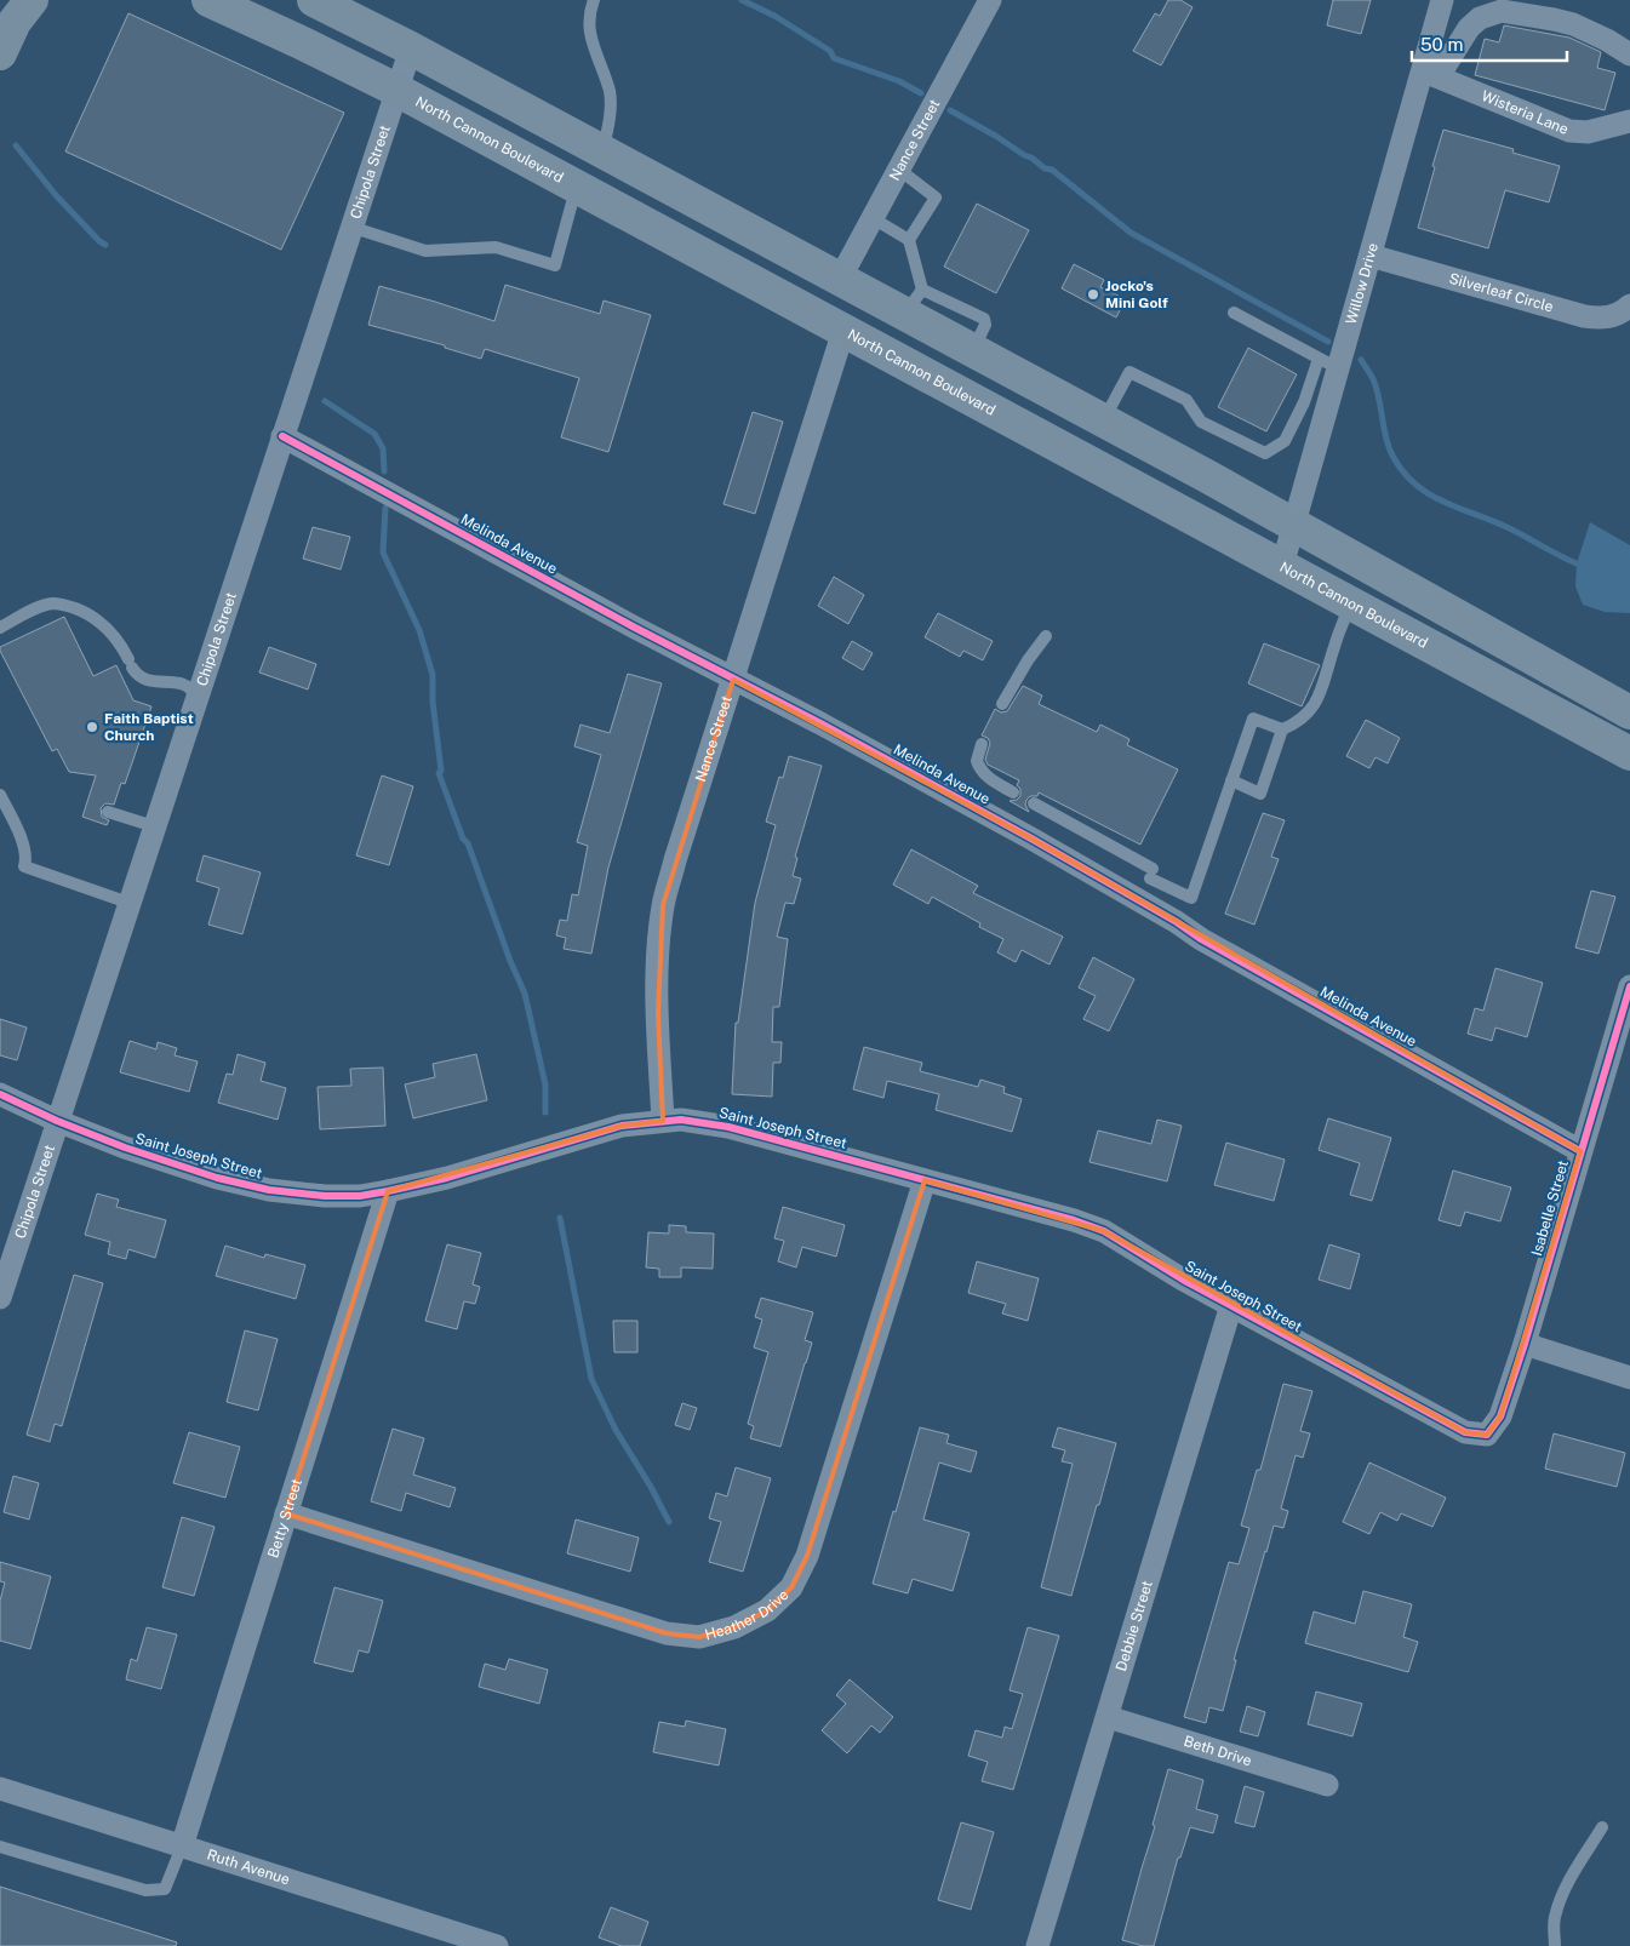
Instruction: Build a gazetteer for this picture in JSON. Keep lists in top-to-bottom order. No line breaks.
{"streets":{"main road":["North Cannon Boulevard"],"street":["Wisteria Lane","Nance Street","Chipola Street","Willow Drive","Silverleaf Circle","Melinda Avenue","Saint Joseph Street","Isabelle Street","Betty Street","Heather Drive","Debbie Street","Beth Drive","Ruth Avenue"]},"crossings":[["Wisteria Lane","Willow Drive"],["North Cannon Boulevard","Nance Street"],["North Cannon Boulevard","Chipola Street"],["North Cannon Boulevard","Willow Drive"],["Nance Street","Melinda Avenue"],["Nance Street","Saint Joseph Street"],["Chipola Street","Melinda Avenue"],["Chipola Street","Saint Joseph Street"],["Willow Drive","Silverleaf Circle"],["Melinda Avenue","Isabelle Street"],["Saint Joseph Street","Isabelle Street"],["Saint Joseph Street","Betty Street"],["Saint Joseph Street","Heather Drive"],["Saint Joseph Street","Debbie Street"],["Betty Street","Heather Drive"],["Betty Street","Ruth Avenue"],["Debbie Street","Beth Drive"]],"places":["Jocko's Mini Golf","Faith Baptist Church"],"scale_bar":"50 m"}
